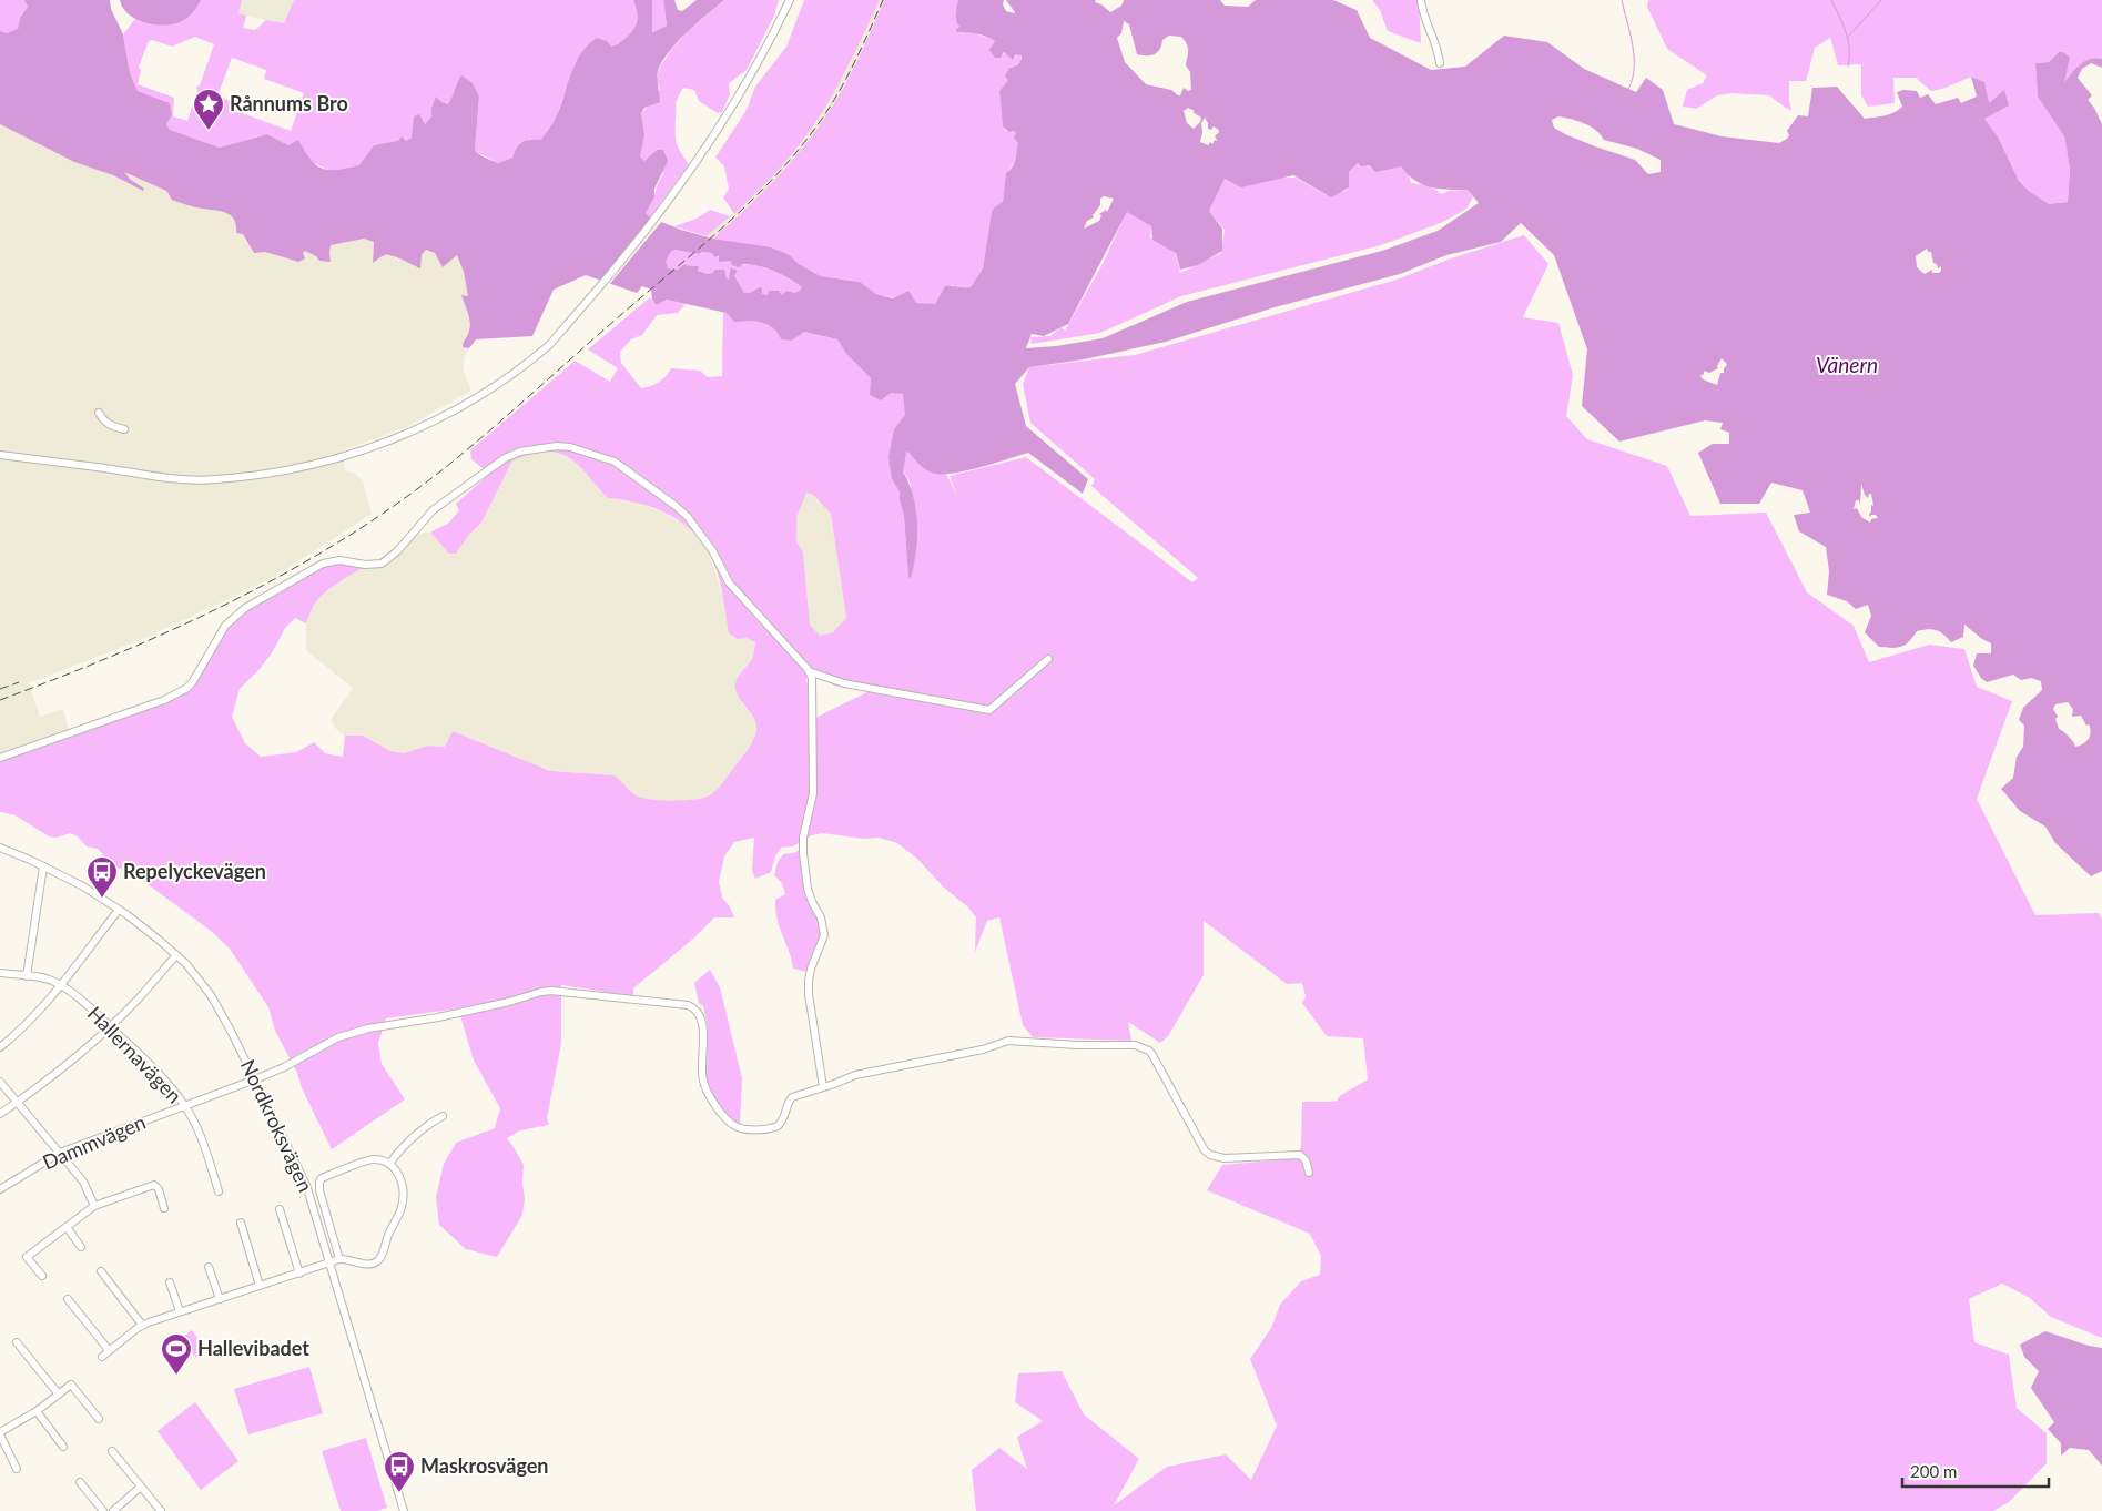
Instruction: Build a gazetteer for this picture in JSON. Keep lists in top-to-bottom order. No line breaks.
{"streets":{"street":["Hallernavägen","Nordkroksvägen","Dammvägen"]},"crossings":[["Hallernavägen","Dammvägen"],["Nordkroksvägen","Dammvägen"]],"water":["Vänern"],"places":{"place":["Rånnums Bro"],"bus stop":["Repelyckevägen","Maskrosvägen"],"sports":["Hallevibadet"]},"scale_bar":"200 m"}
